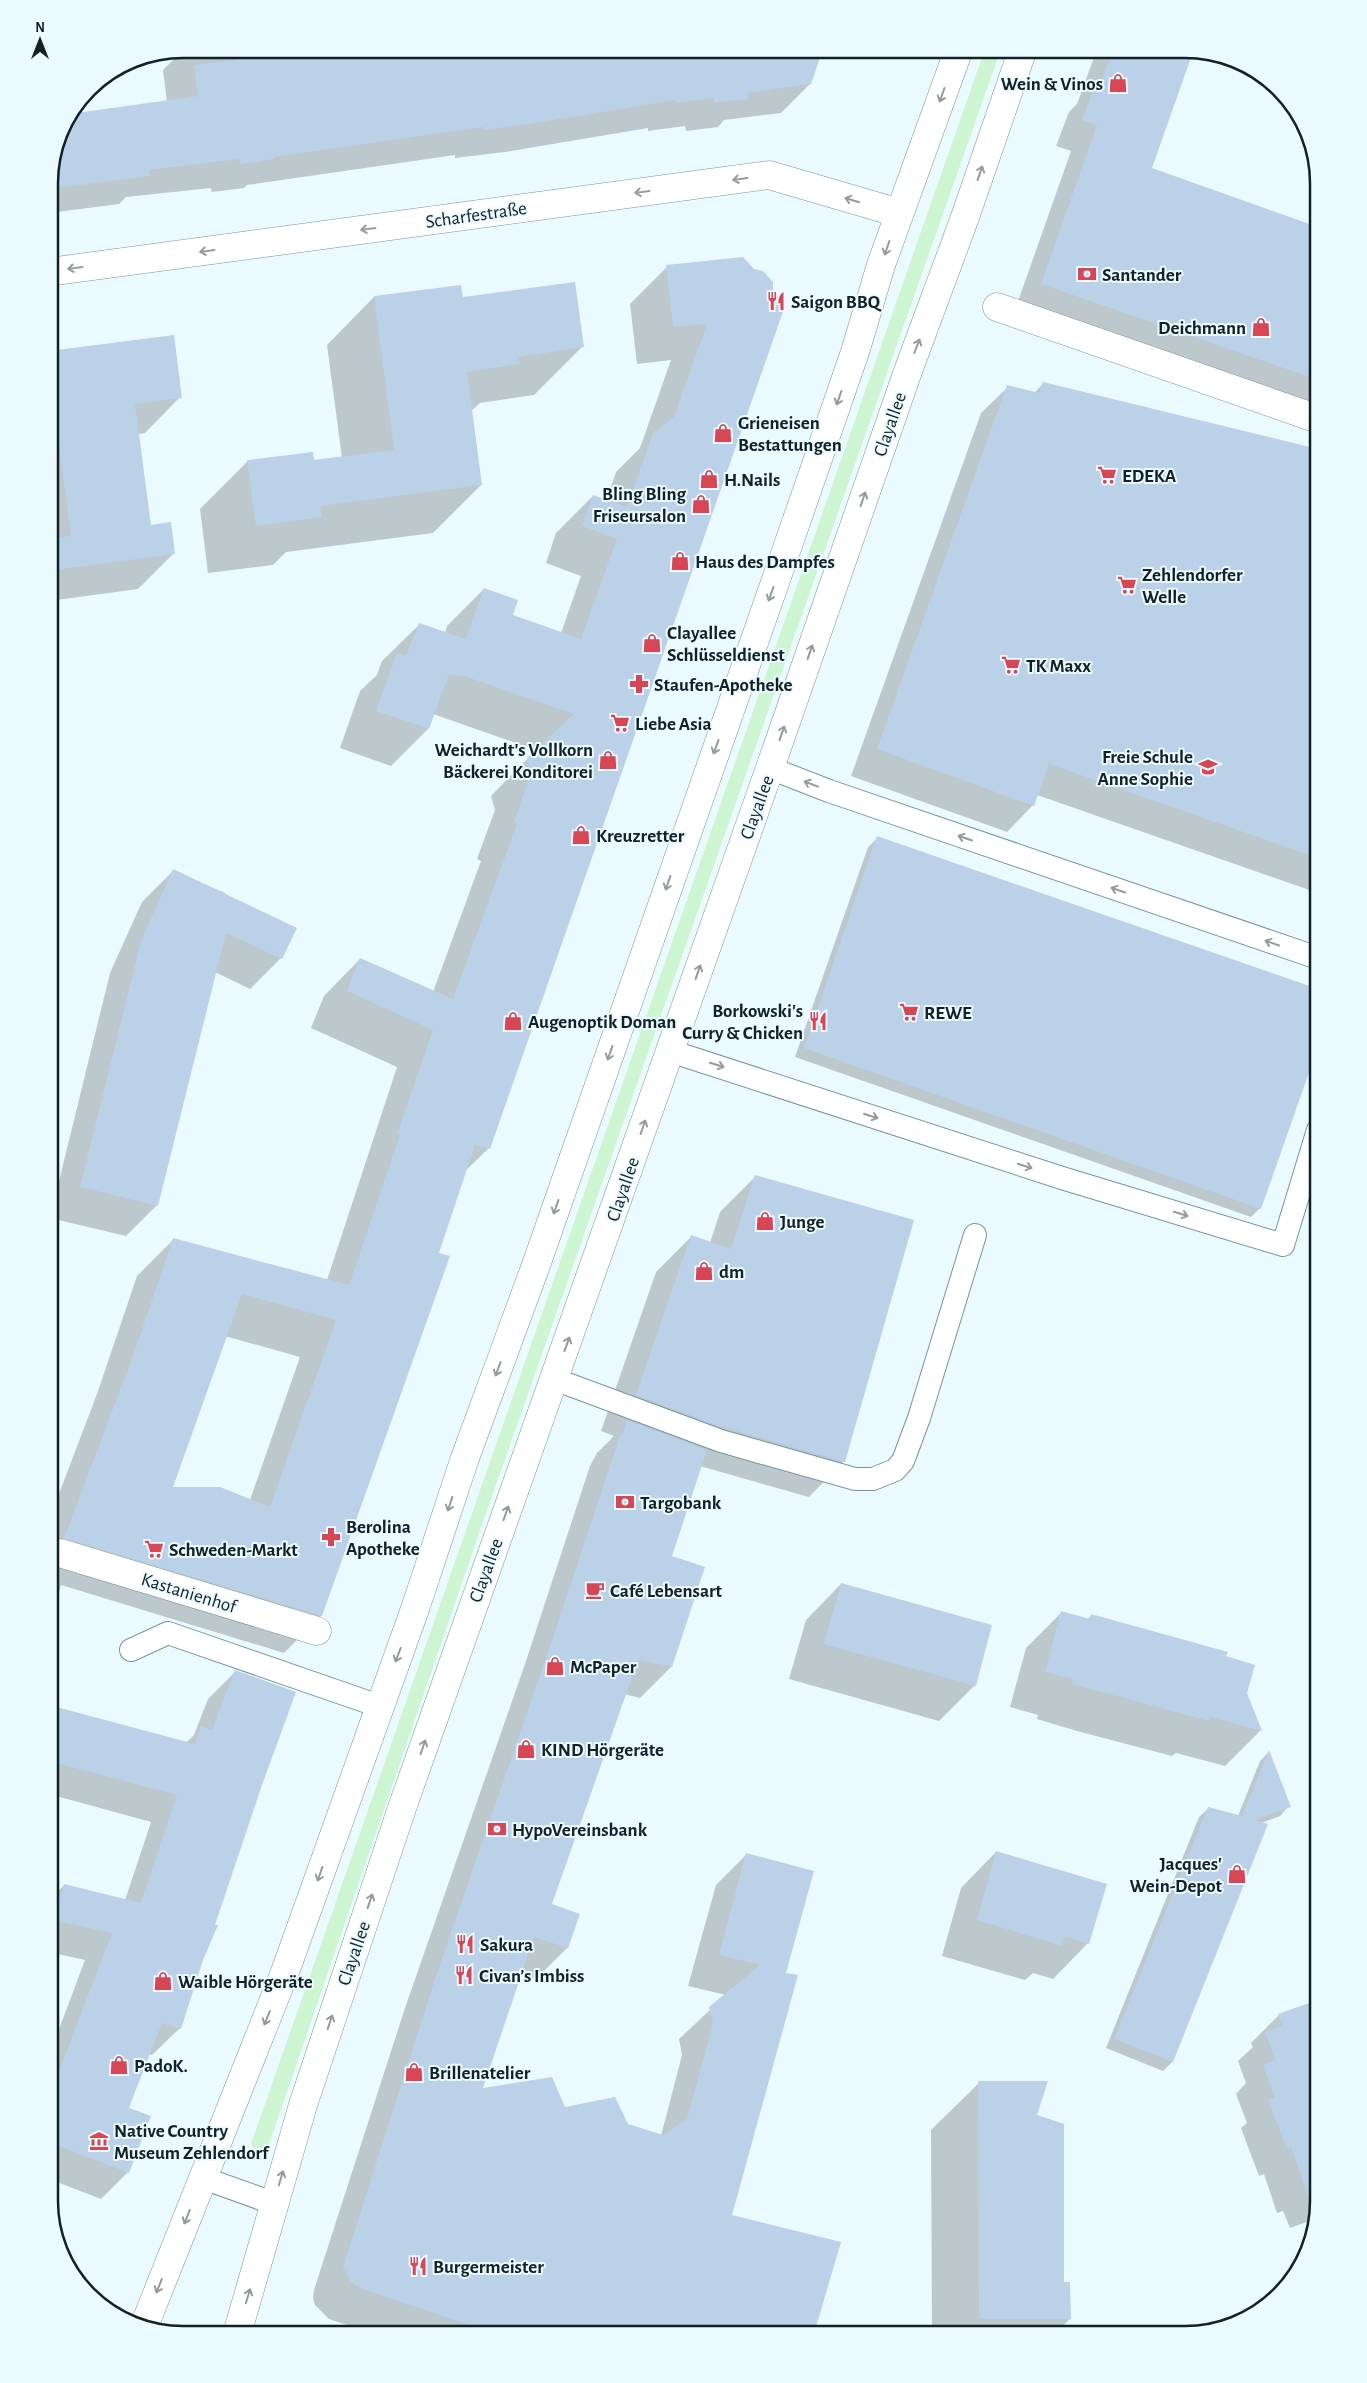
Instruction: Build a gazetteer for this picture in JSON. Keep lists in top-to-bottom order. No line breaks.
{"streets":{"main road":["Scharfestraße","Clayallee","Kastanienhof"]},"one_way":["Scharfestraße"],"places":{"shop":["Wein & Vinos","Deichmann","Grieneisen Bestattungen","H.Nails","Bling Bling Friseursalon","Haus des Dampfes","Clayallee Schlüsseldienst","Weichardt's Vollkorn Bäckerei Konditorei","Kreuzretter","Augenoptik Doman","Junge","dm","McPaper","KIND Hörgeräte","Jacques' Wein-Depot","Waible Hörgeräte","PadoK.","Brillenatelier"],"bank":["Santander","Targobank","HypoVereinsbank"],"restaurant":["Saigon BBQ","Borkowski's Curry & Chicken","Sakura","Civan’s Imbiss","Burgermeister"],"supermarket":["EDEKA","Zehlendorfer Welle","TK Maxx","Liebe Asia","REWE","Schweden-Markt"],"pharmacy":["Staufen-Apotheke","Berolina Apotheke"],"school or university":["Freie Schule Anne Sophie"],"cafe":["Café Lebensart"],"museum":["Native Country Museum Zehlendorf"]},"north":"top"}
